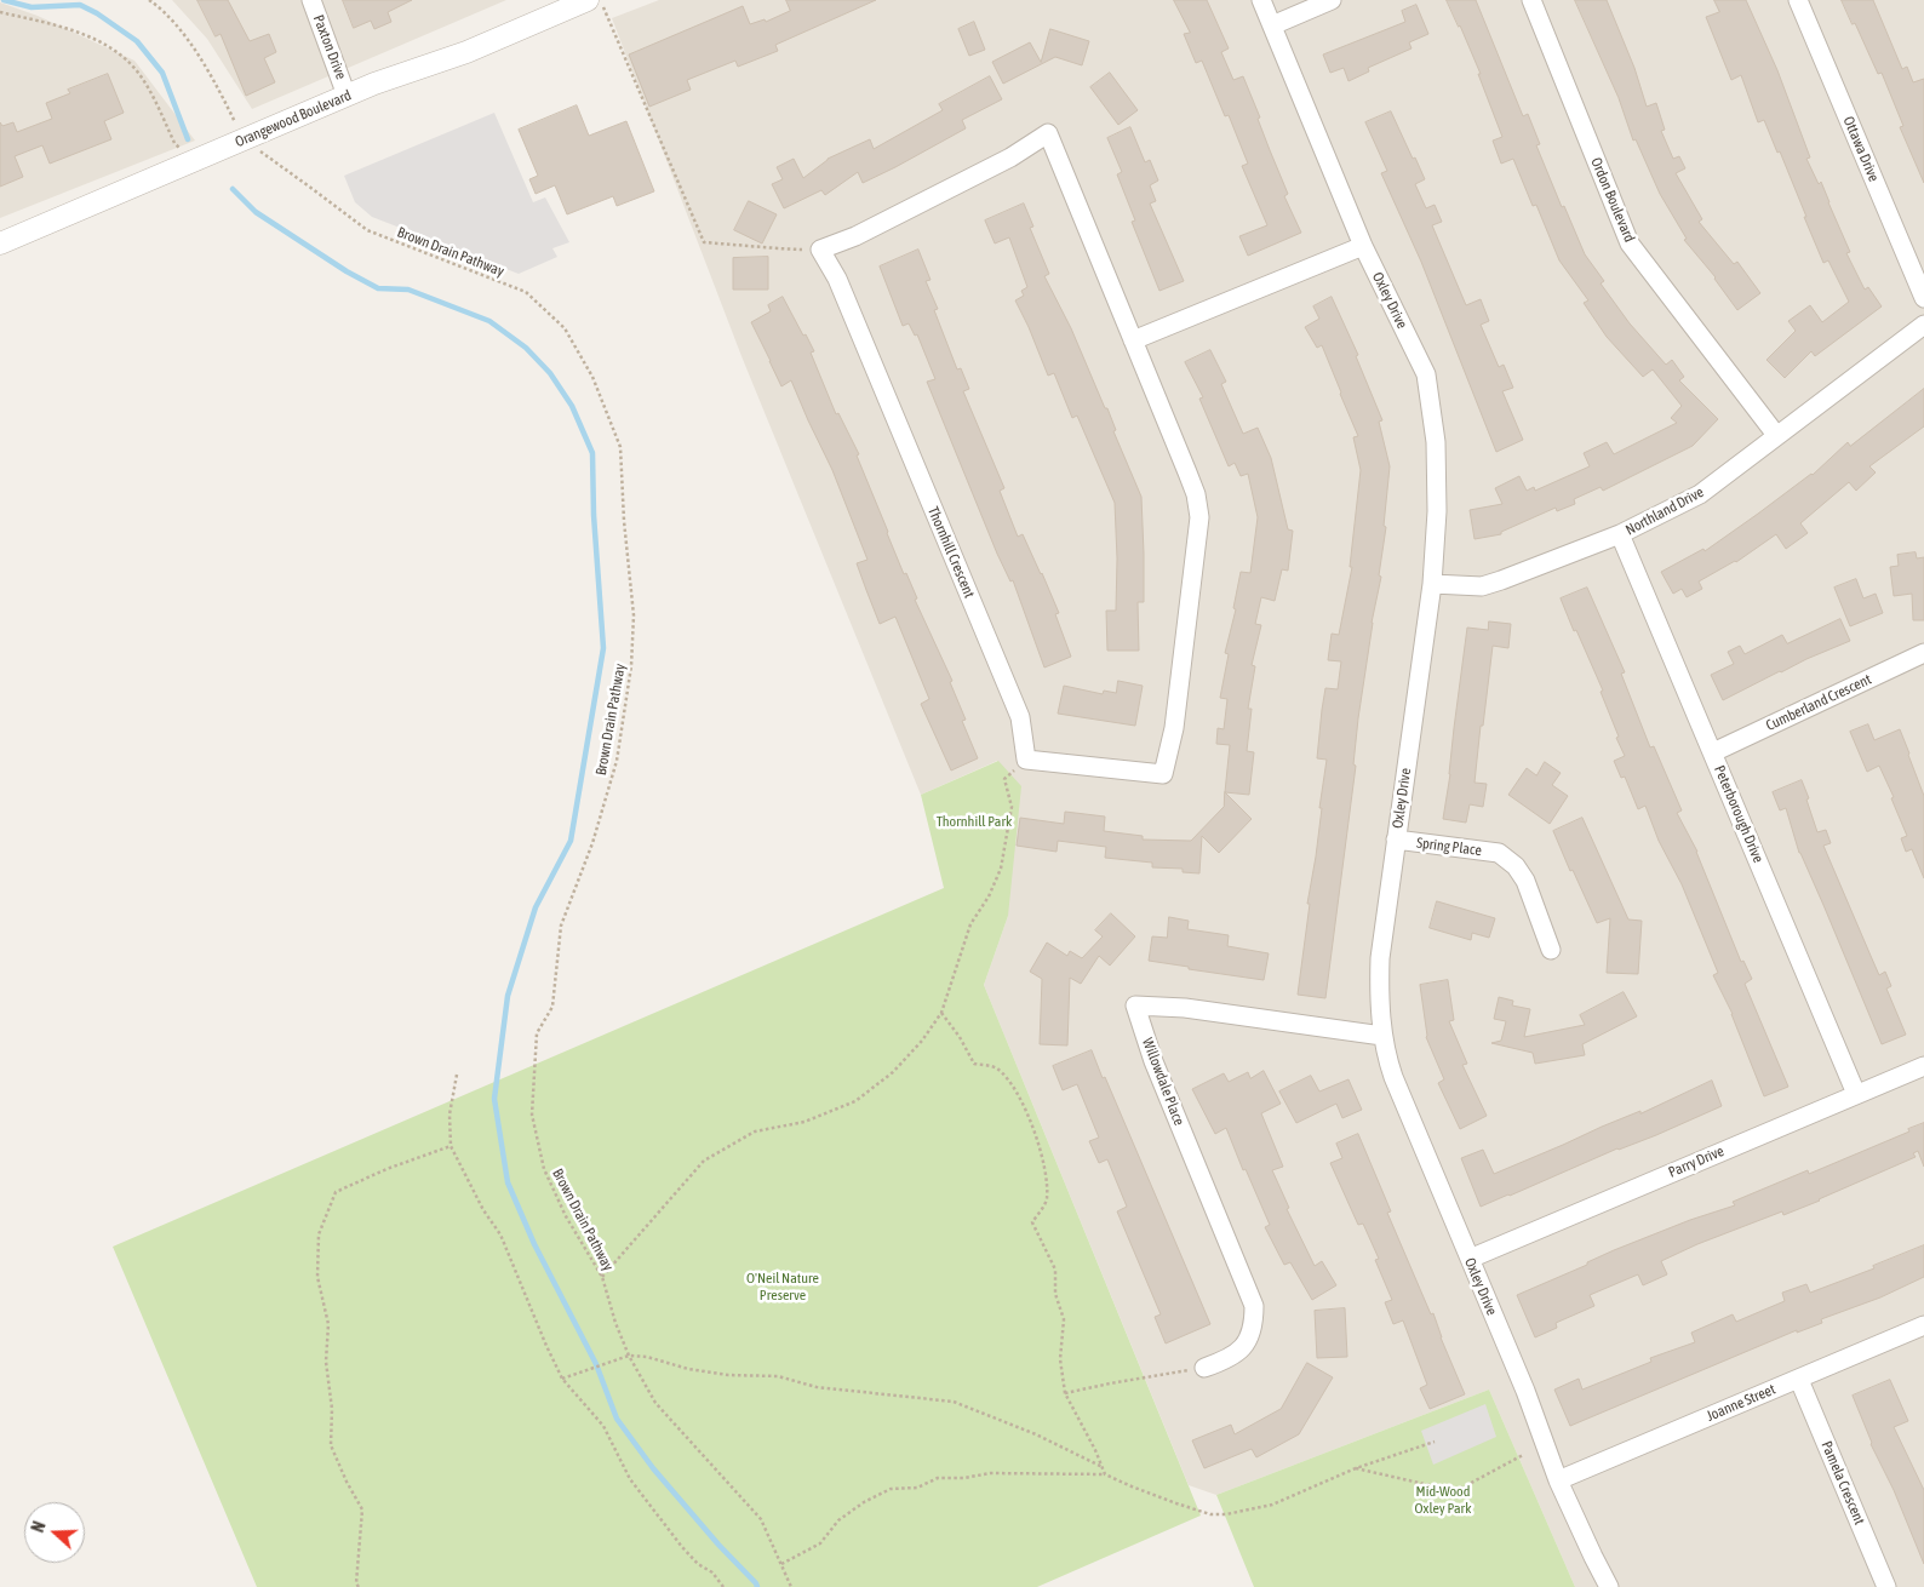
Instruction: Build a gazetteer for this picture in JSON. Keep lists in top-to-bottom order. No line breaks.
{"streets":{"street":["Paxton Drive","Orangewood Boulevard","Ottawa Drive","Ordon Boulevard","Oxley Drive","Northland Drive","Thornhill Crescent","Cumberland Crescent","Peterborough Drive","Spring Place","Willowdale Place","Parry Drive","Joanne Street","Pamela Crescent"],"path":["Brown Drain Pathway"]},"crossings":[["Paxton Drive","Orangewood Boulevard"],["Orangewood Boulevard","Brown Drain Pathway"],["Ordon Boulevard","Northland Drive"],["Oxley Drive","Northland Drive"],["Oxley Drive","Spring Place"],["Oxley Drive","Willowdale Place"],["Oxley Drive","Parry Drive"],["Oxley Drive","Joanne Street"],["Northland Drive","Peterborough Drive"],["Cumberland Crescent","Peterborough Drive"],["Peterborough Drive","Parry Drive"],["Joanne Street","Pamela Crescent"]],"parks":["Thornhill Park","O'Neil Nature Preserve","Mid-Wood Oxley Park"],"north":"left"}
